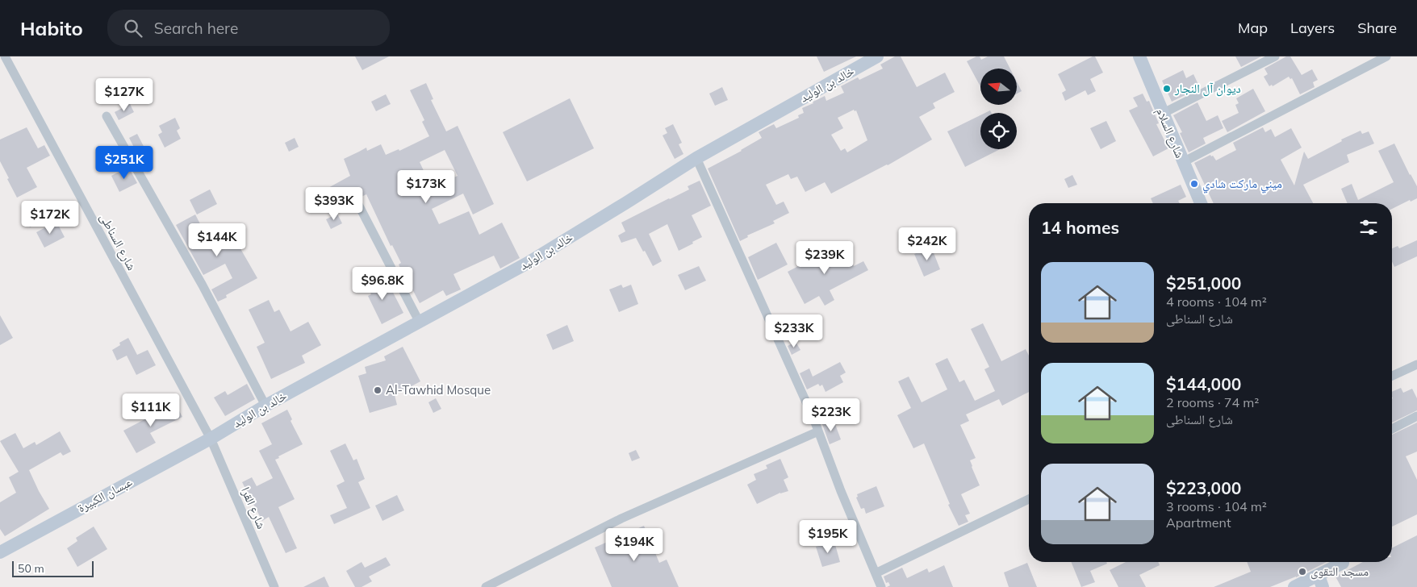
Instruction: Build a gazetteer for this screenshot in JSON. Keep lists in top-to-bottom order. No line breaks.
{"streets":{"main road":["خالد بن الوليد","شارع السلام","عبسان الكبيرة"],"street":["شارع السناطى","شارع القرا"]},"crossings":[["خالد بن الوليد","شارع السناطى"],["خالد بن الوليد","عبسان الكبيرة"],["خالد بن الوليد","شارع القرا"],["شارع السناطى","عبسان الكبيرة"],["شارع السناطى","شارع القرا"],["عبسان الكبيرة","شارع القرا"]],"places":["ديوان آل النجار","ميني ماركت شادي","Al-Tawhid Mosque","مسجد التقوى"],"scale_bar":"50 m","north":"left","page":{"header":"Habito","search":"Search here","nav":["Map","Layers","Share"],"price":["$127K","$251K","$173K","$393K","$172K","$144K","$242K","$239K","$96.8K","$233K","$111K","$223K","$195K","$194K"],"heading":"14 homes","list":[{"name":"$251,000","note":"4 rooms · 104 m² · شارع السناطى"},{"name":"$144,000","note":"2 rooms · 74 m² · شارع السناطى"},{"name":"$223,000","note":"3 rooms · 104 m² · Apartment"}],"scale":"50 m"}}
